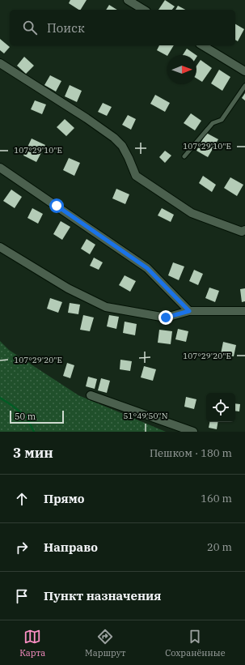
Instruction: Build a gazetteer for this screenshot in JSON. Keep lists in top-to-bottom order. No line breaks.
{"scale_bar":"50 m","north":"right","page":{"search":"Поиск","scale":"50 m","heading":["3 мин","Пешком · 180 m"],"list":[["Прямо","160 m"],["Направо","20 m"],"Пункт назначения"],"nav":["Карта","Маршрут","Сохранённые"]},"coordinates":["107°29'10\"E","107°29'20\"E","51°49'50\"N"]}
